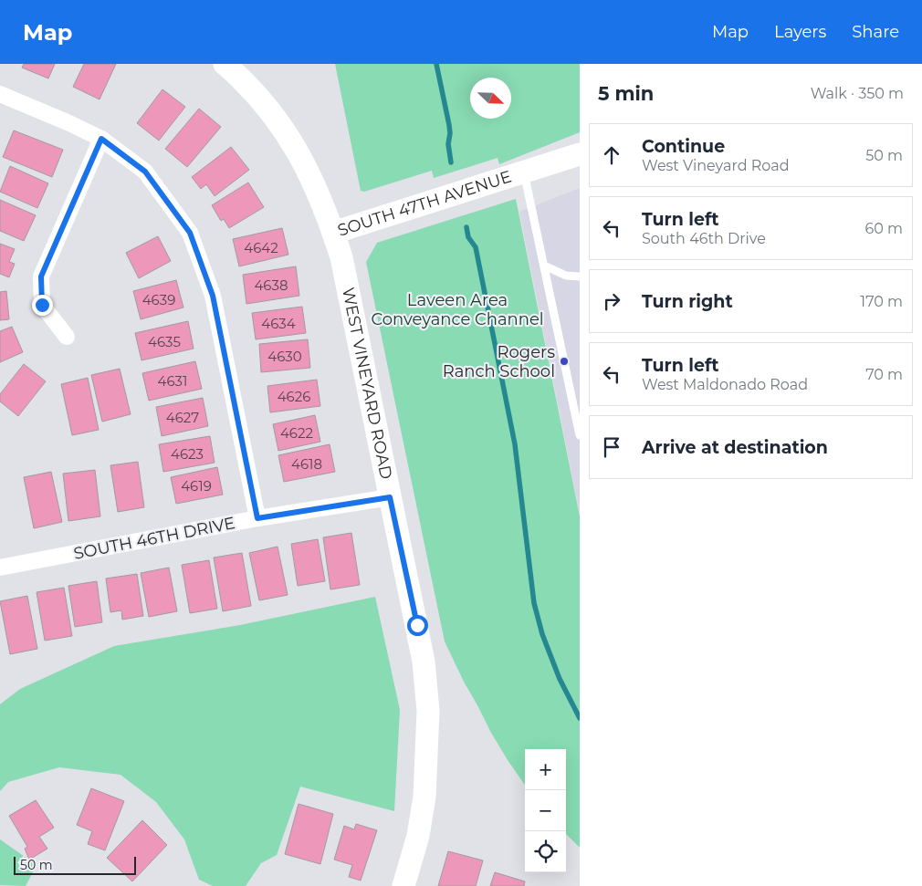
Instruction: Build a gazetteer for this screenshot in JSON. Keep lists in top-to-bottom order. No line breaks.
{"streets":{"street":["SOUTH 47TH AVENUE","WEST VINEYARD ROAD","SOUTH 46TH DRIVE"]},"crossings":[["SOUTH 47TH AVENUE","WEST VINEYARD ROAD"],["WEST VINEYARD ROAD","SOUTH 46TH DRIVE"]],"parks":["Laveen Area Conveyance Channel"],"places":["Rogers Ranch School"],"house_numbers":["4642","4638","4639","4634","4635","4630","4631","4626","4627","4622","4623","4618","4619"],"scale_bar":"50 m","north":"bottom right","page":{"header":"Map","nav":["Map","Layers","Share"],"heading":["5 min","Walk · 350 m"],"list":[["Continue","West Vineyard Road","50 m"],["Turn left","South 46th Drive","60 m"],["Turn right","170 m"],["Turn left","West Maldonado Road","70 m"],"Arrive at destination"],"map_buttons":["+","−"],"scale":"50 m"}}
